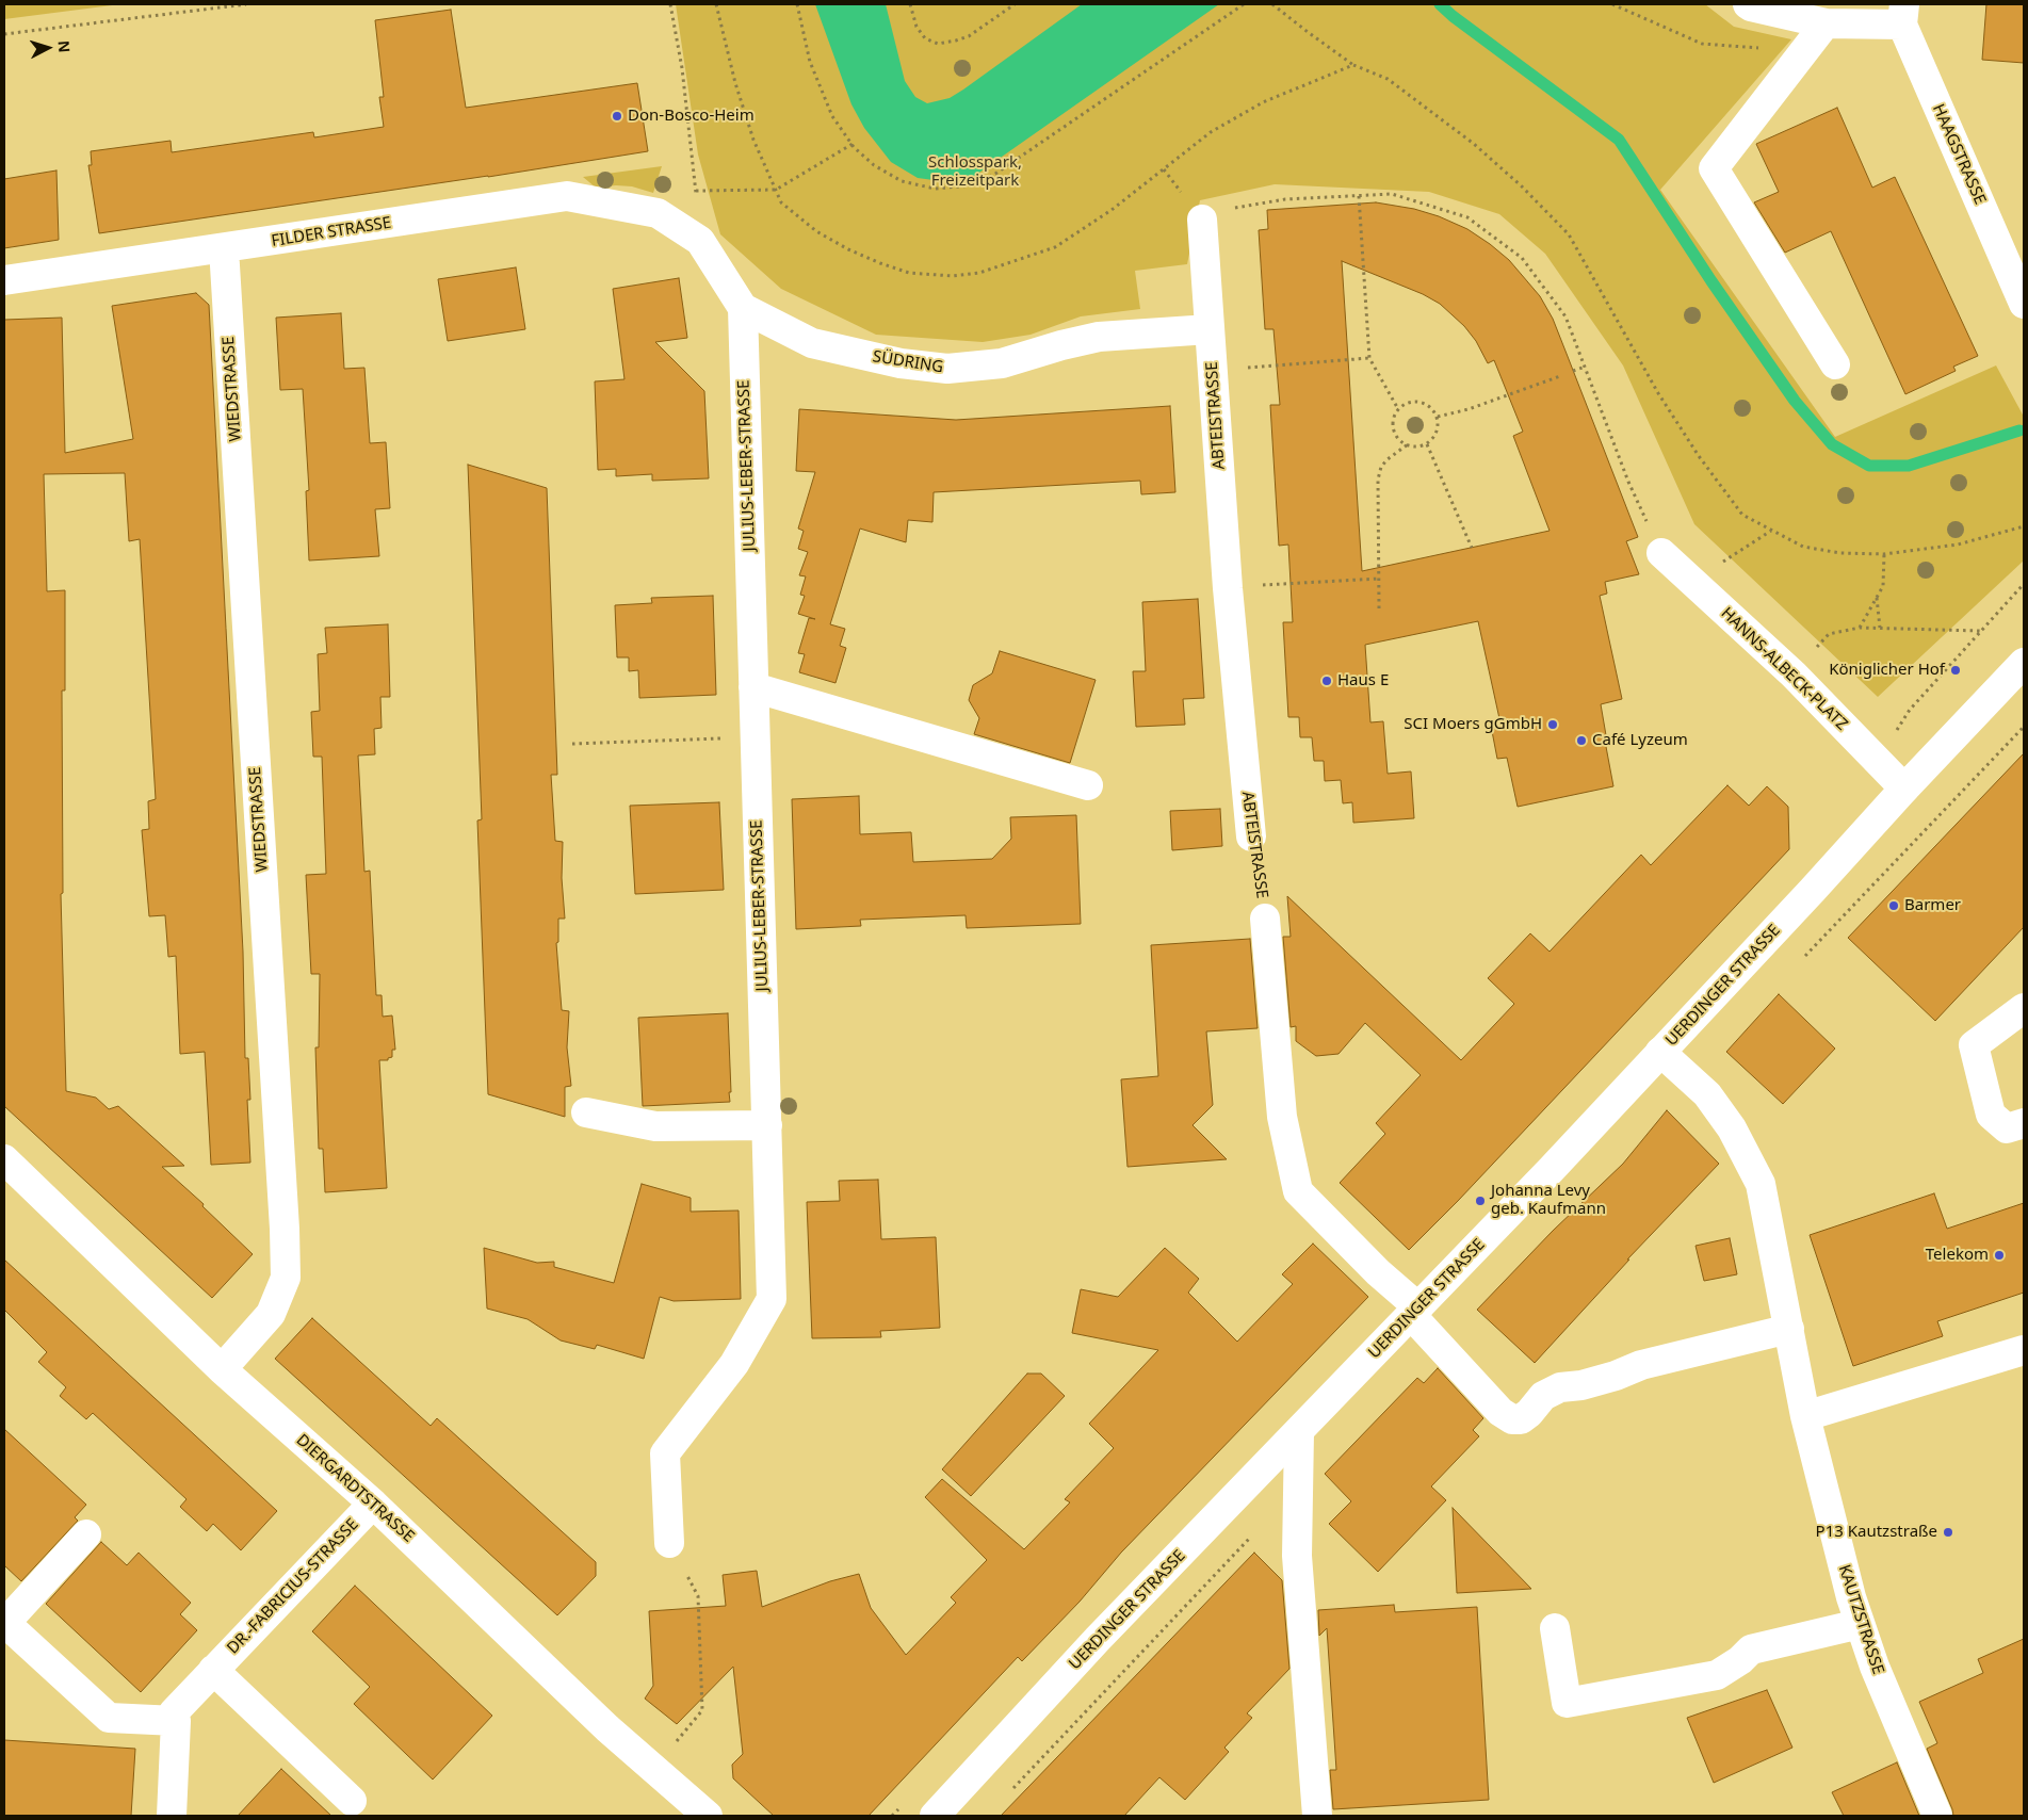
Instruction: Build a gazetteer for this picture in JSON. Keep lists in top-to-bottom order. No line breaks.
{"streets":{"street":["HAAGSTRASSE","FILDER STRASSE","SÜDRING","WIEDSTRASSE","ABTEISTRASSE","JULIUS-LEBER-STRASSE","HANNS-ALBECK-PLATZ","UERDINGER STRASSE","DIERGARDTSTRASSE","DR.-FABRICIUS-STRASSE","KAUTZSTRASSE"]},"crossings":[["FILDER STRASSE","SÜDRING"],["FILDER STRASSE","WIEDSTRASSE"],["FILDER STRASSE","JULIUS-LEBER-STRASSE"],["SÜDRING","ABTEISTRASSE"],["SÜDRING","JULIUS-LEBER-STRASSE"],["WIEDSTRASSE","DIERGARDTSTRASSE"],["ABTEISTRASSE","UERDINGER STRASSE"],["ABTEISTRASSE","KAUTZSTRASSE"],["HANNS-ALBECK-PLATZ","UERDINGER STRASSE"],["UERDINGER STRASSE","KAUTZSTRASSE"],["DIERGARDTSTRASSE","DR.-FABRICIUS-STRASSE"]],"parks":["Schlosspark, Freizeitpark"],"places":["Don-Bosco-Heim","Königlicher Hof","Haus E","SCI Moers gGmbH","Café Lyzeum","Barmer","Johanna Levy geb. Kaufmann","Telekom","P13 Kautzstraße"],"north":"right"}
